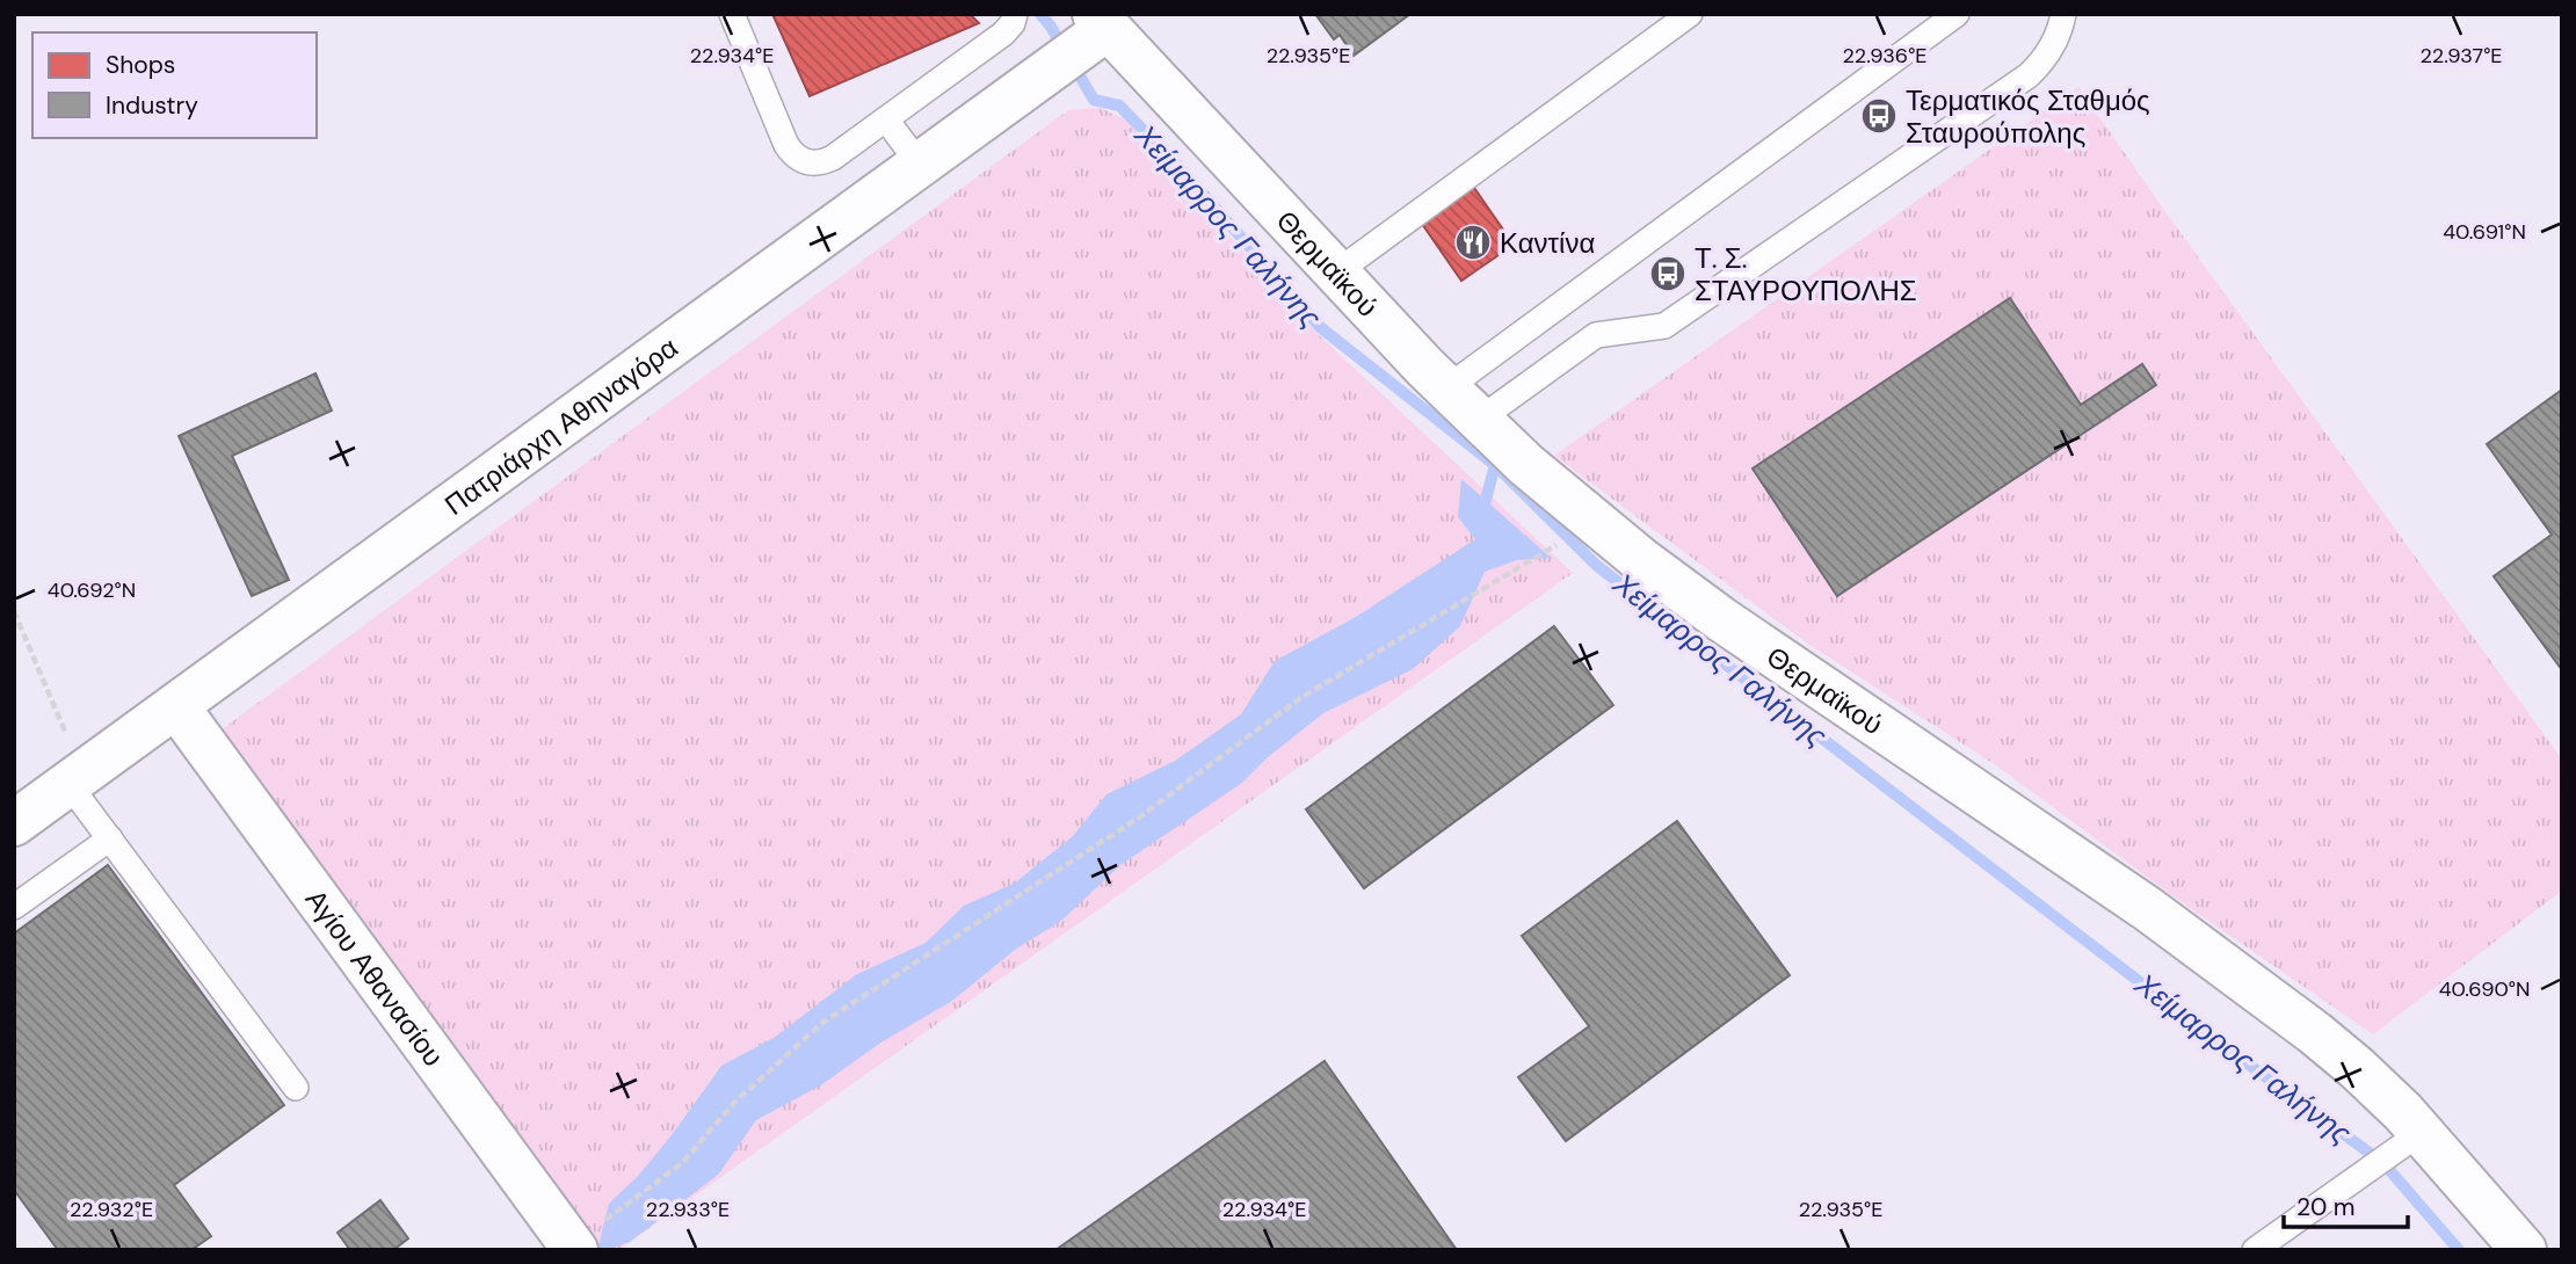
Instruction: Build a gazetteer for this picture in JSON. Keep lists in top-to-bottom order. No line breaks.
{"streets":{"street":["Θερμαϊκού","Πατριάρχη Αθηναγόρα","Αγίου Αθανασίου"]},"crossings":[["Θερμαϊκού","Πατριάρχη Αθηναγόρα"],["Πατριάρχη Αθηναγόρα","Αγίου Αθανασίου"]],"water":["Χείμαρρος Γαλήνης"],"places":{"bus stop":["Τερματικός Σταθμός Σταυρούπολης","Τ. Σ. ΣΤΑΥΡΟΥΠΟΛΗΣ"],"restaurant":["Καντίνα"]},"legend":["Shops","Industry"],"scale_bar":"20 m","coordinates":["22.934°E","22.935°E","22.937°E","22.936°E","40.691°N","40.692°N","40.690°N","22.932°E","22.933°E"]}
